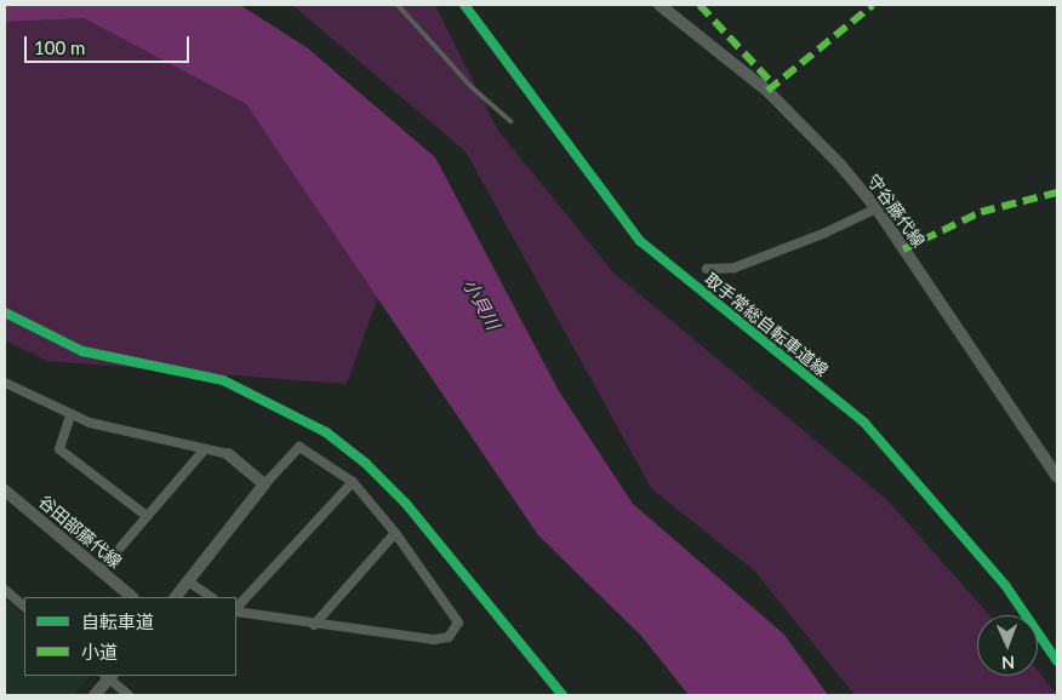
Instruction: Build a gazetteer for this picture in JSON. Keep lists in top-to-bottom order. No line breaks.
{"streets":{"main road":["守谷藤代線","谷田部藤代線"],"cycle path":["取手常総自転車道線"]},"water":["小貝川"],"legend":["自転車道","小道"],"scale_bar":"100 m","north":"bottom"}
